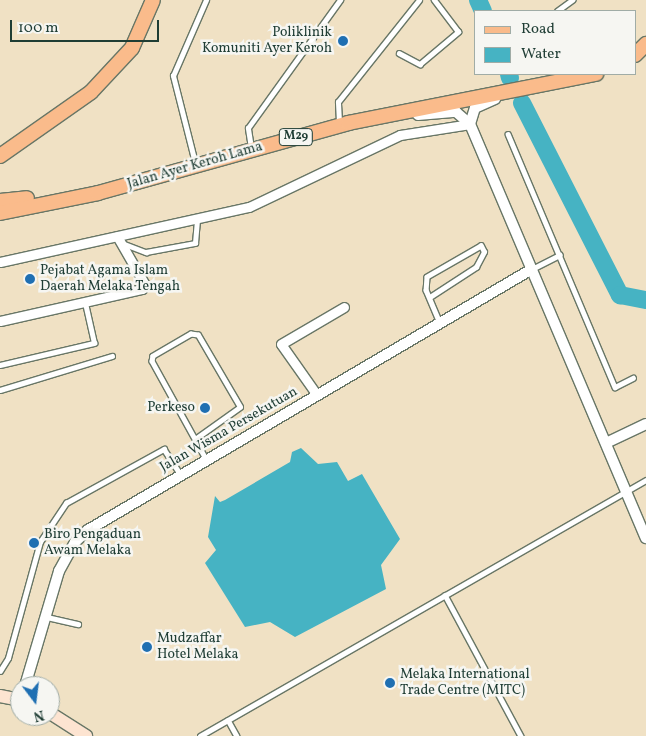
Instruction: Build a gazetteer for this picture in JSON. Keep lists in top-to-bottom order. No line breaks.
{"streets":{"main road":["M29","Jalan Ayer Keroh Lama"],"street":["Jalan Wisma Persekutuan"]},"places":["Poliklinik Komuniti Ayer Keroh","Pejabat Agama Islam Daerah Melaka Tengah","Perkeso","Biro Pengaduan Awam Melaka","Mudzaffar Hotel Melaka","Melaka International Trade Centre (MITC)"],"legend":["Road","Water"],"scale_bar":"100 m","north":"bottom"}
